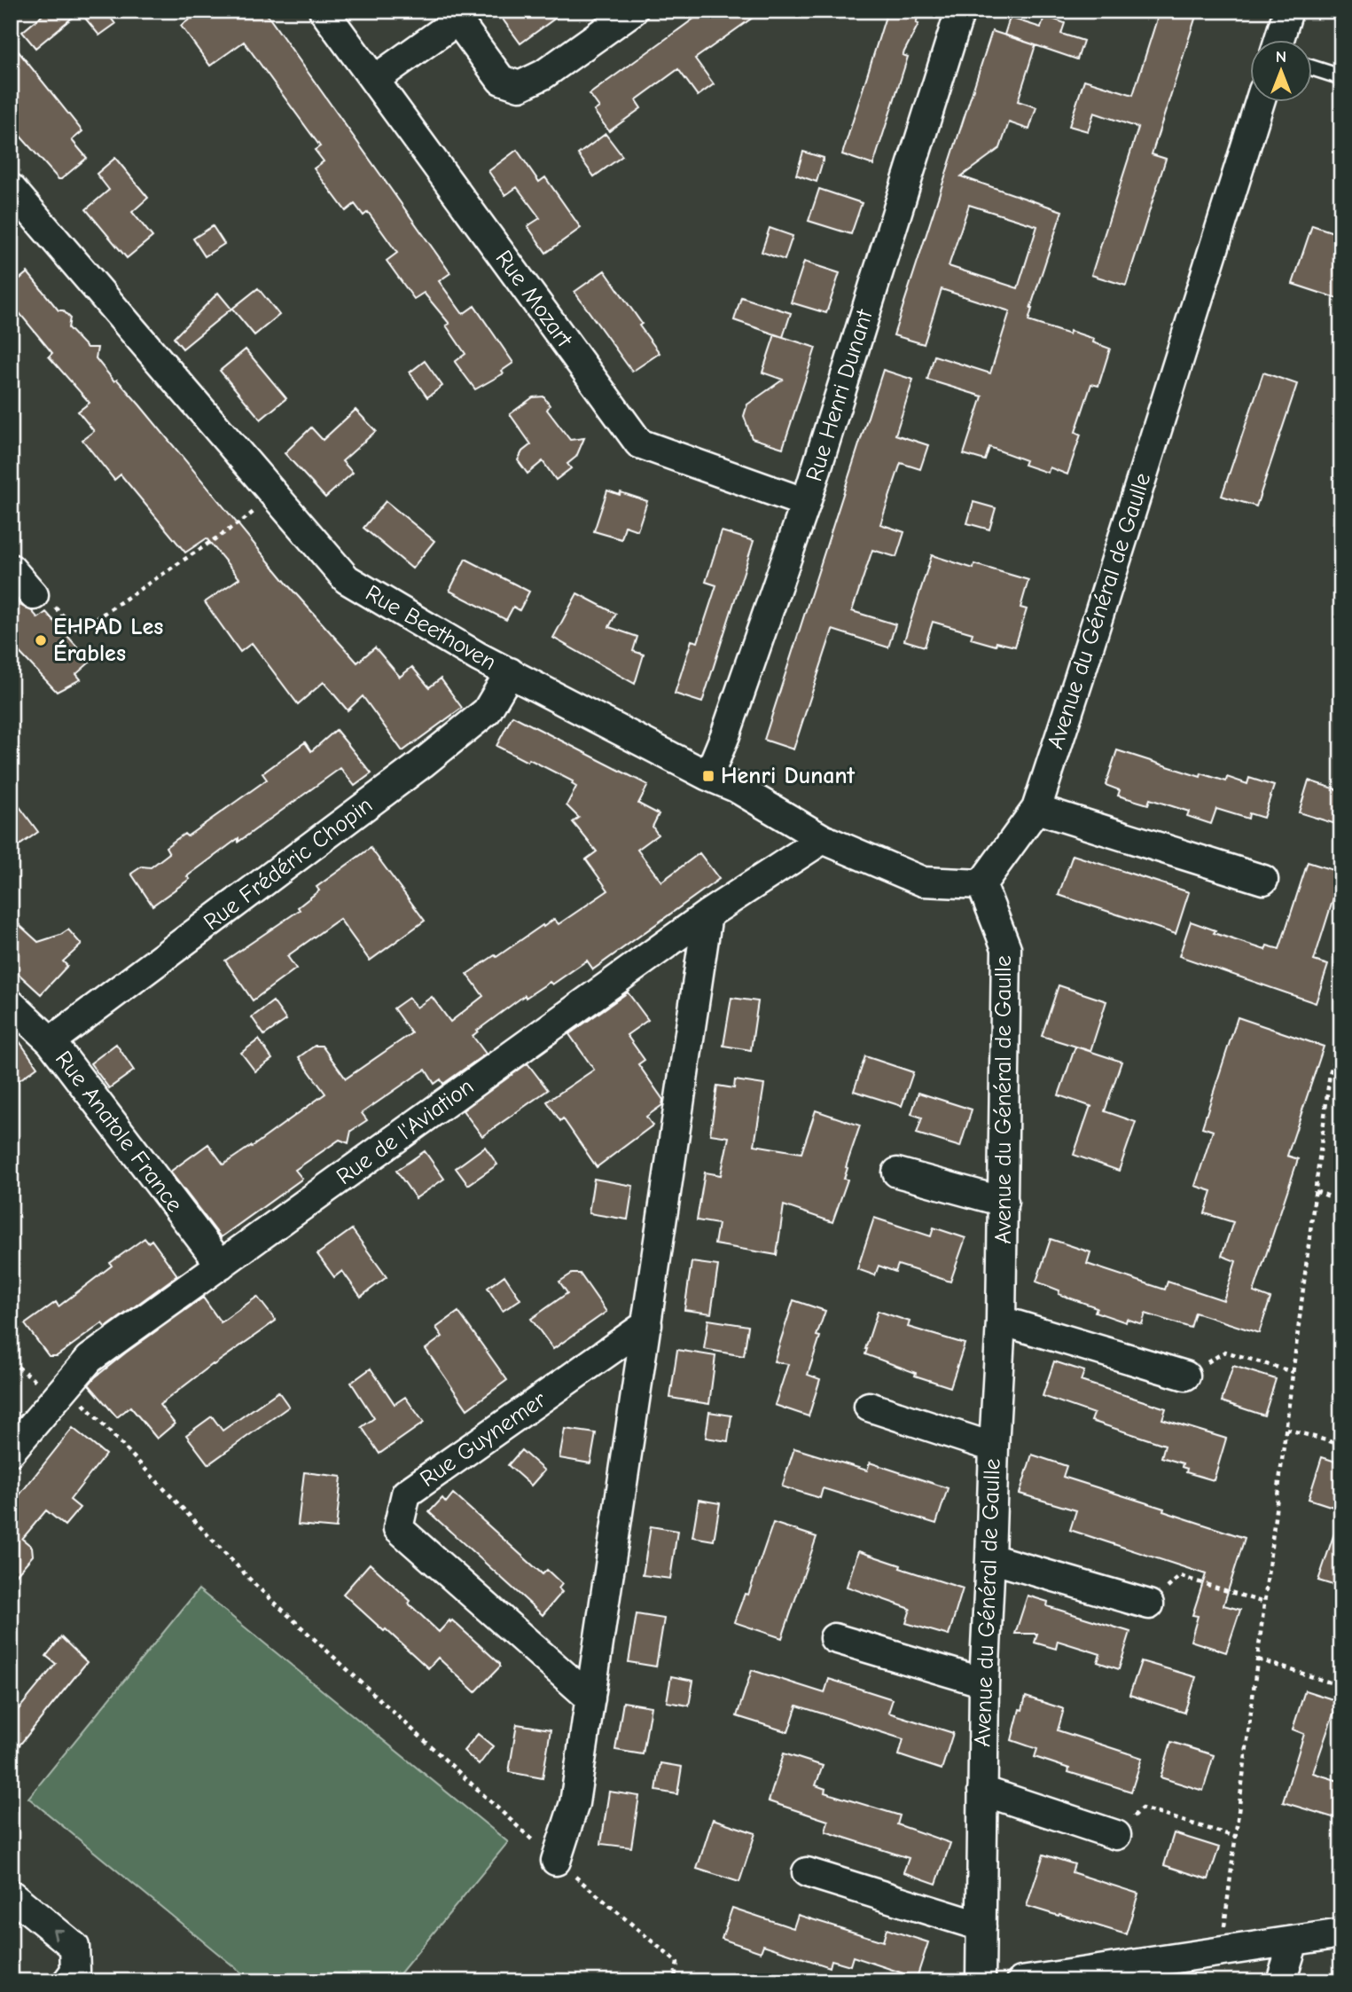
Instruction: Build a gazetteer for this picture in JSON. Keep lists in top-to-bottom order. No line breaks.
{"streets":{"street":["Rue Mozart","Rue Henri Dunant","Avenue du Général de Gaulle","Rue Beethoven","Rue Frédéric Chopin","Rue Anatole France","Rue de l'Aviation","Rue Guynemer"]},"crossings":[["Rue Mozart","Rue Henri Dunant"],["Rue Henri Dunant","Rue Beethoven"],["Avenue du Général de Gaulle","Rue Beethoven"],["Rue Beethoven","Rue Frédéric Chopin"],["Rue Beethoven","Rue de l'Aviation"],["Rue Frédéric Chopin","Rue Anatole France"],["Rue Anatole France","Rue de l'Aviation"]],"places":{"other":["EHPAD Les Érables"],"transit":["Henri Dunant"]},"north":"top"}
